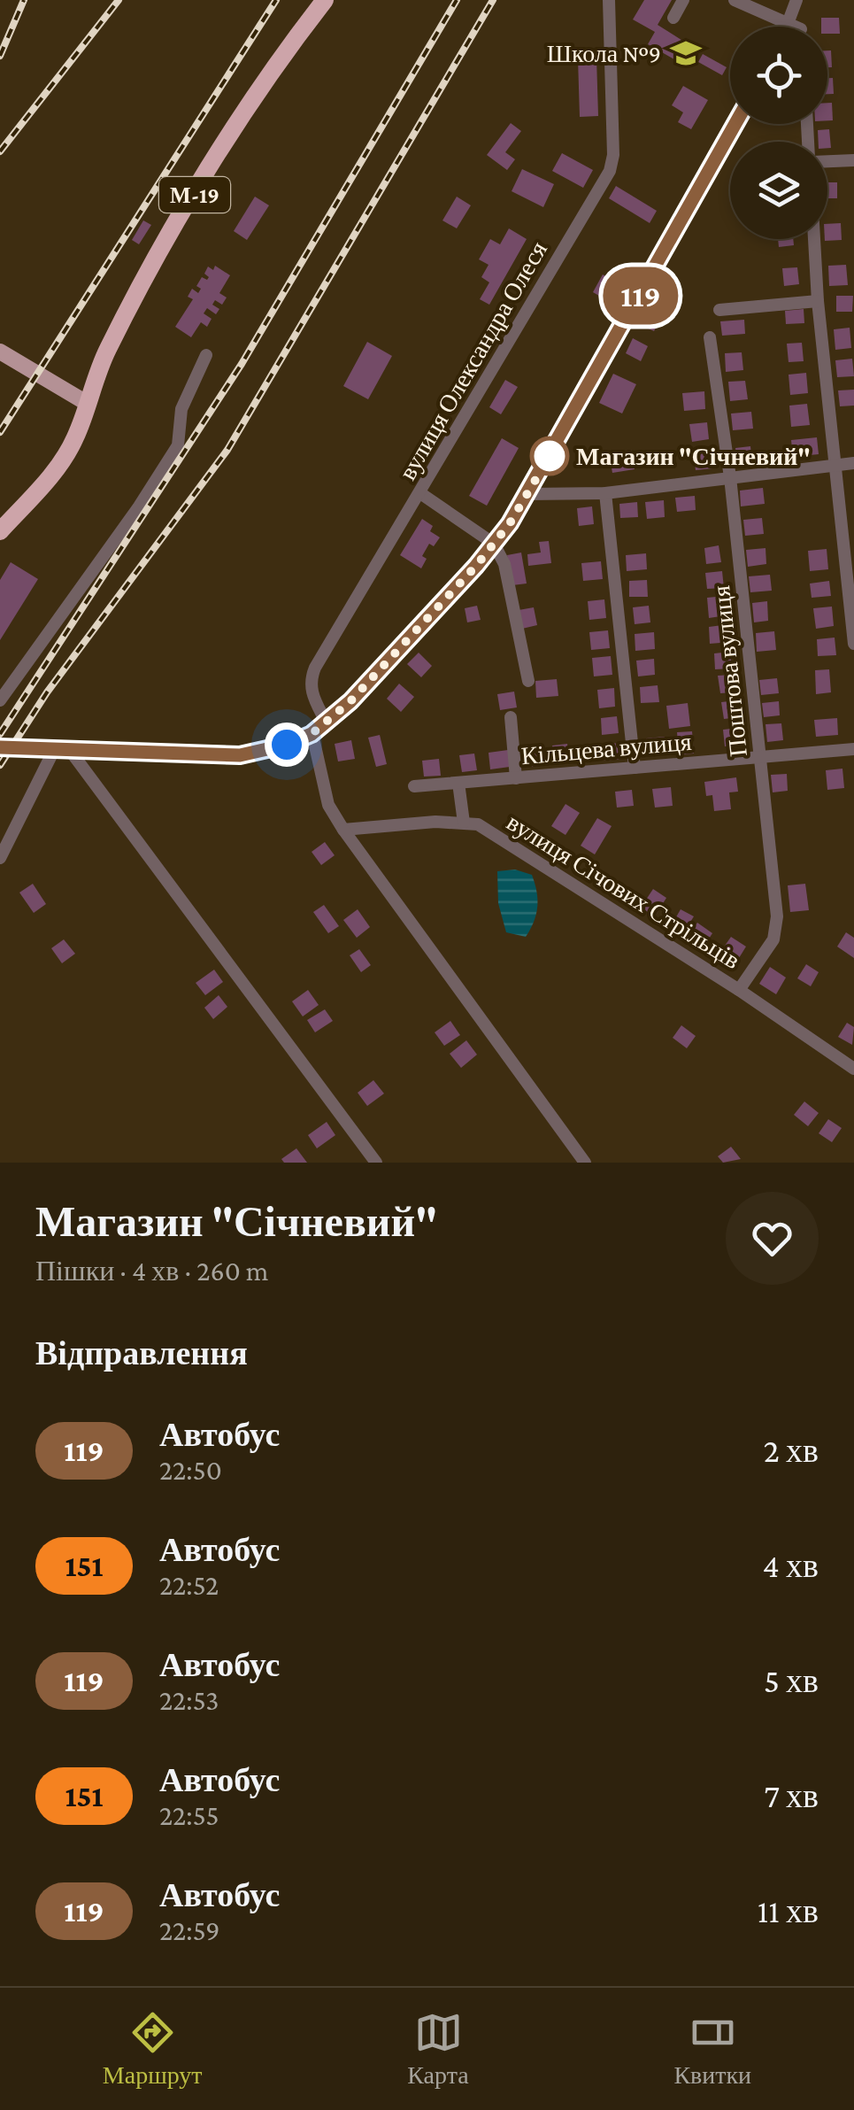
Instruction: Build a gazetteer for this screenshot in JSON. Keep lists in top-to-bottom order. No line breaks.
{"streets":{"highway":["М-19"],"street":["вулиця Олександра Олеся","Поштова вулиця","Кільцева вулиця","вулиця Січових Стрільців"]},"crossings":[["Поштова вулиця","Кільцева вулиця"],["Поштова вулиця","вулиця Січових Стрільців"]],"places":{"school or university":["Школа №9"],"other":["Магазин \"Січневий\""]},"lines":["bus line 119"],"page":{"on_map":"119","heading":[["Магазин \"Січневий\"","Пішки · 4 хв · 260 m"],"Відправлення"],"list":[{"mark":"119","name":"Автобус","note":"22:50","value":"2 хв"},{"mark":"151","name":"Автобус","note":"22:52","value":"4 хв"},{"mark":"119","name":"Автобус","note":"22:53","value":"5 хв"},{"mark":"151","name":"Автобус","note":"22:55","value":"7 хв"},{"mark":"119","name":"Автобус","note":"22:59","value":"11 хв"}],"tabs":["Маршрут","Карта","Квитки"]}}
